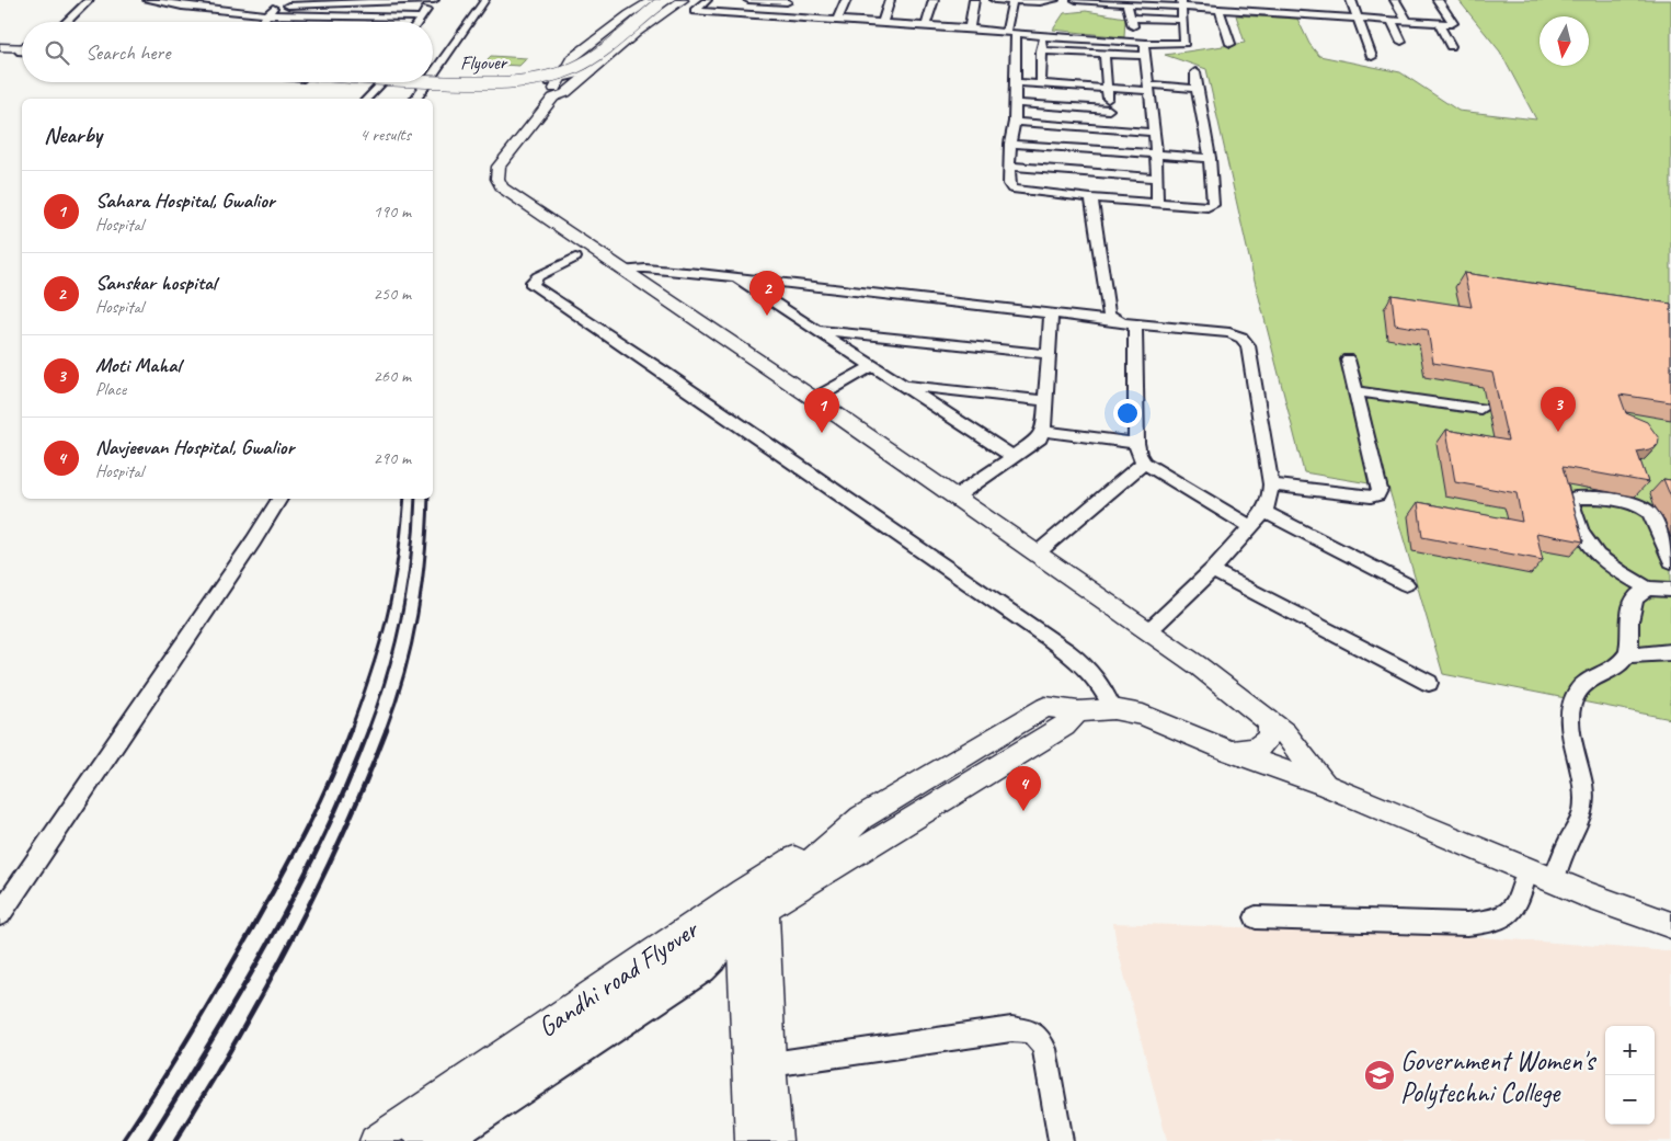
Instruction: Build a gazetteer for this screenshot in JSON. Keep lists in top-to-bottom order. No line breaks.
{"streets":{"main road":["Flyover","Gandhi road Flyover"]},"places":{"school or university":["Government Women's Polytechni College"]},"north":"bottom","page":{"search":"Search here","heading":["Nearby","4 results"],"list":[{"mark":"1","name":"Sahara Hospital, Gwalior","note":"Hospital","value":"190 m"},{"mark":"2","name":"Sanskar hospital","note":"Hospital","value":"250 m"},{"mark":"3","name":"Moti Mahal","note":"Place","value":"260 m"},{"mark":"4","name":"Navjeevan Hospital, Gwalior","note":"Hospital","value":"290 m"}],"pins":["2","3","1","4"],"map_buttons":["+","−"]}}
